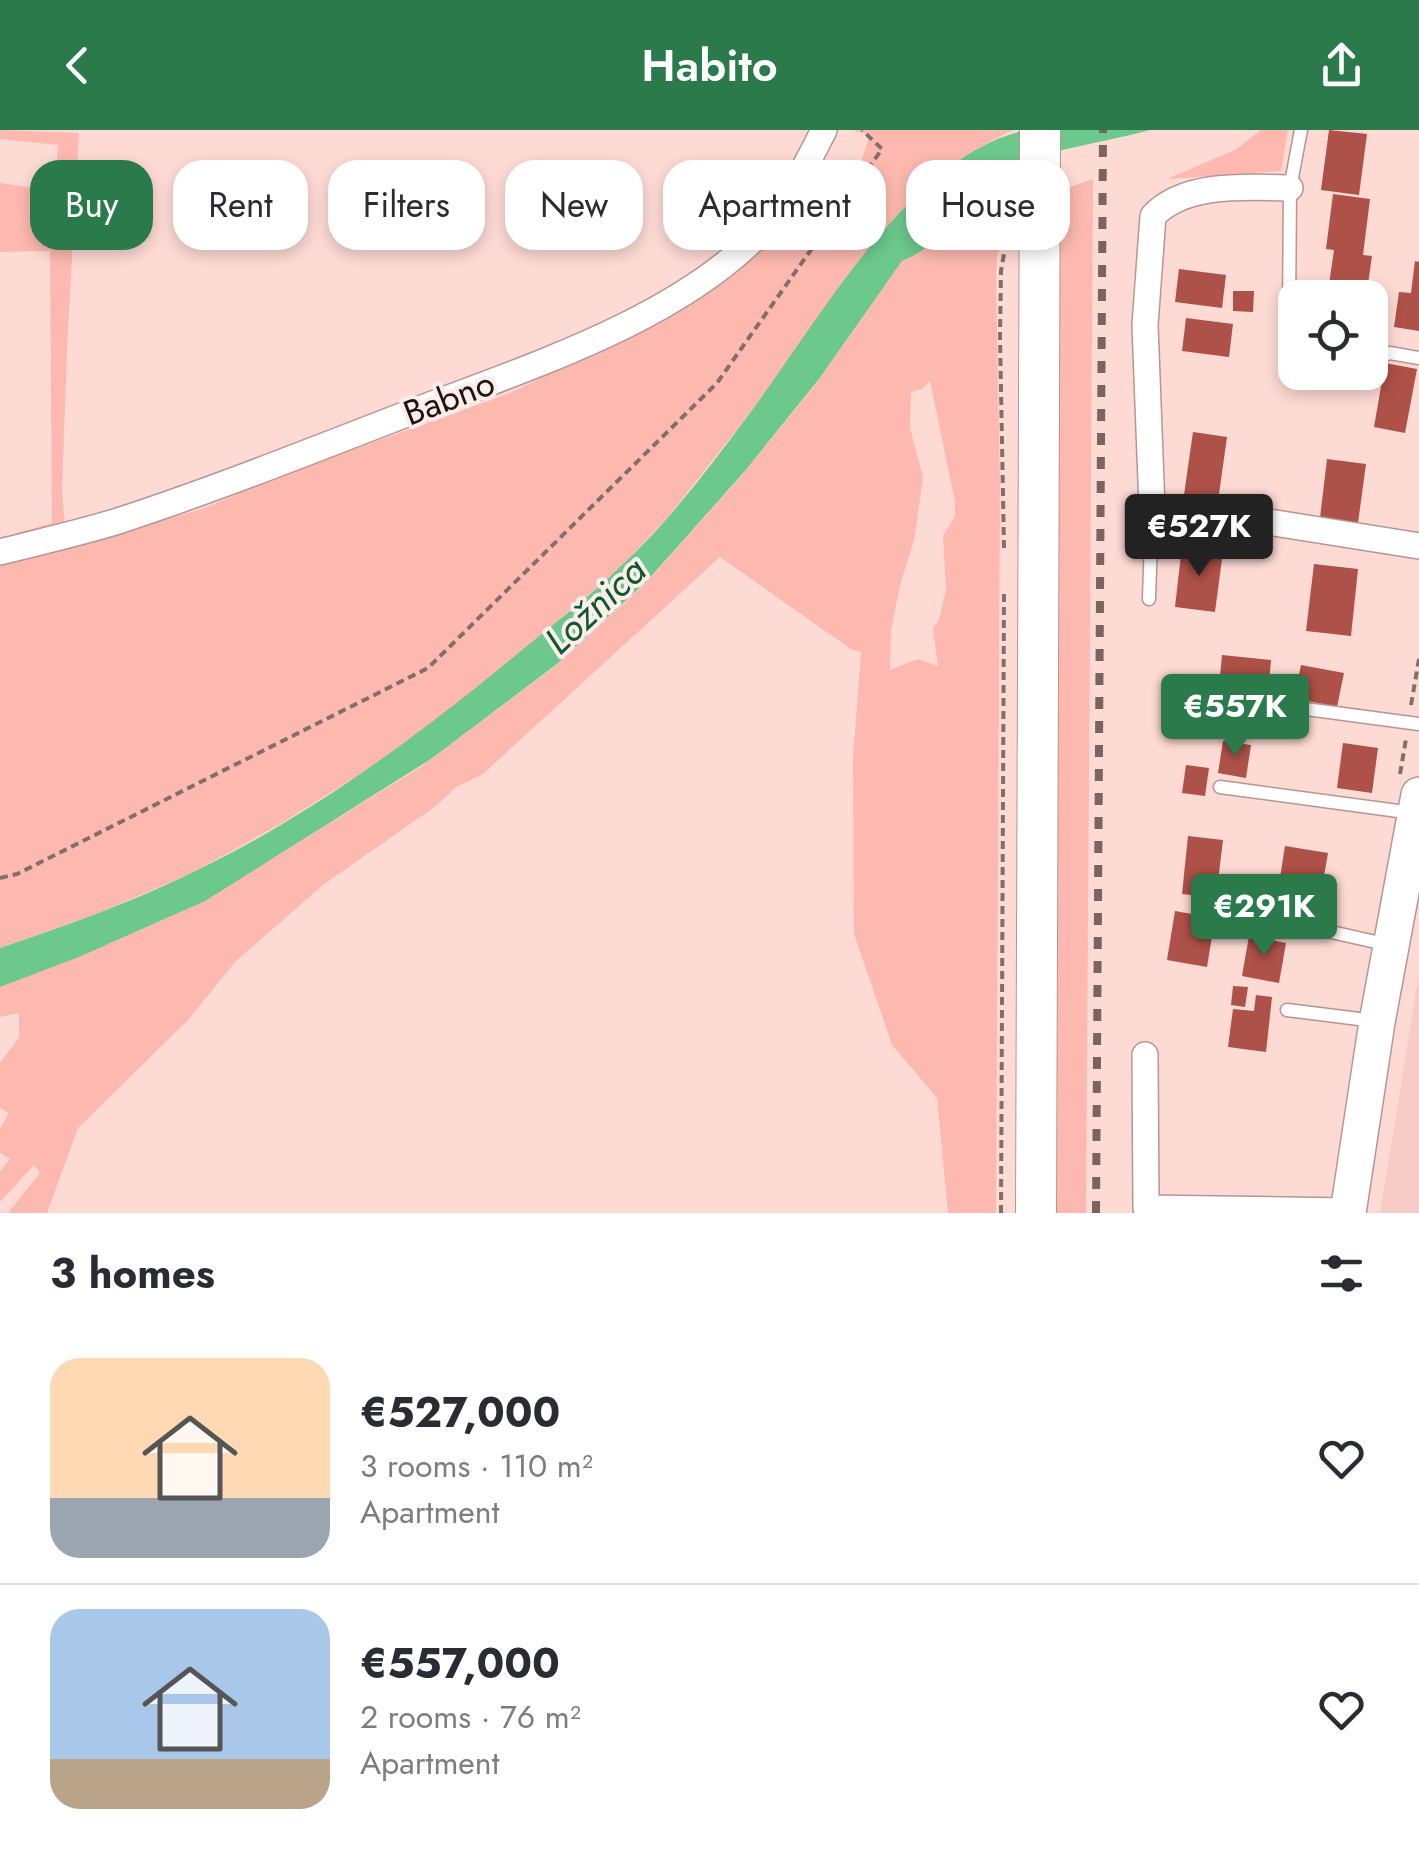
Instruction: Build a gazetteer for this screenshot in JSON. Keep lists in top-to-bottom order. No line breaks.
{"streets":{"street":["Babno"]},"water":["Ložnica"],"page":{"header":"Habito","chip":["Buy","Rent","Filters","New","Apartment","House"],"price":["€527K","€557K","€291K"],"heading":"3 homes","list":[{"name":"€527,000","note":"3 rooms · 110 m² · Apartment"},{"name":"€557,000","note":"2 rooms · 76 m² · Apartment"}]}}
